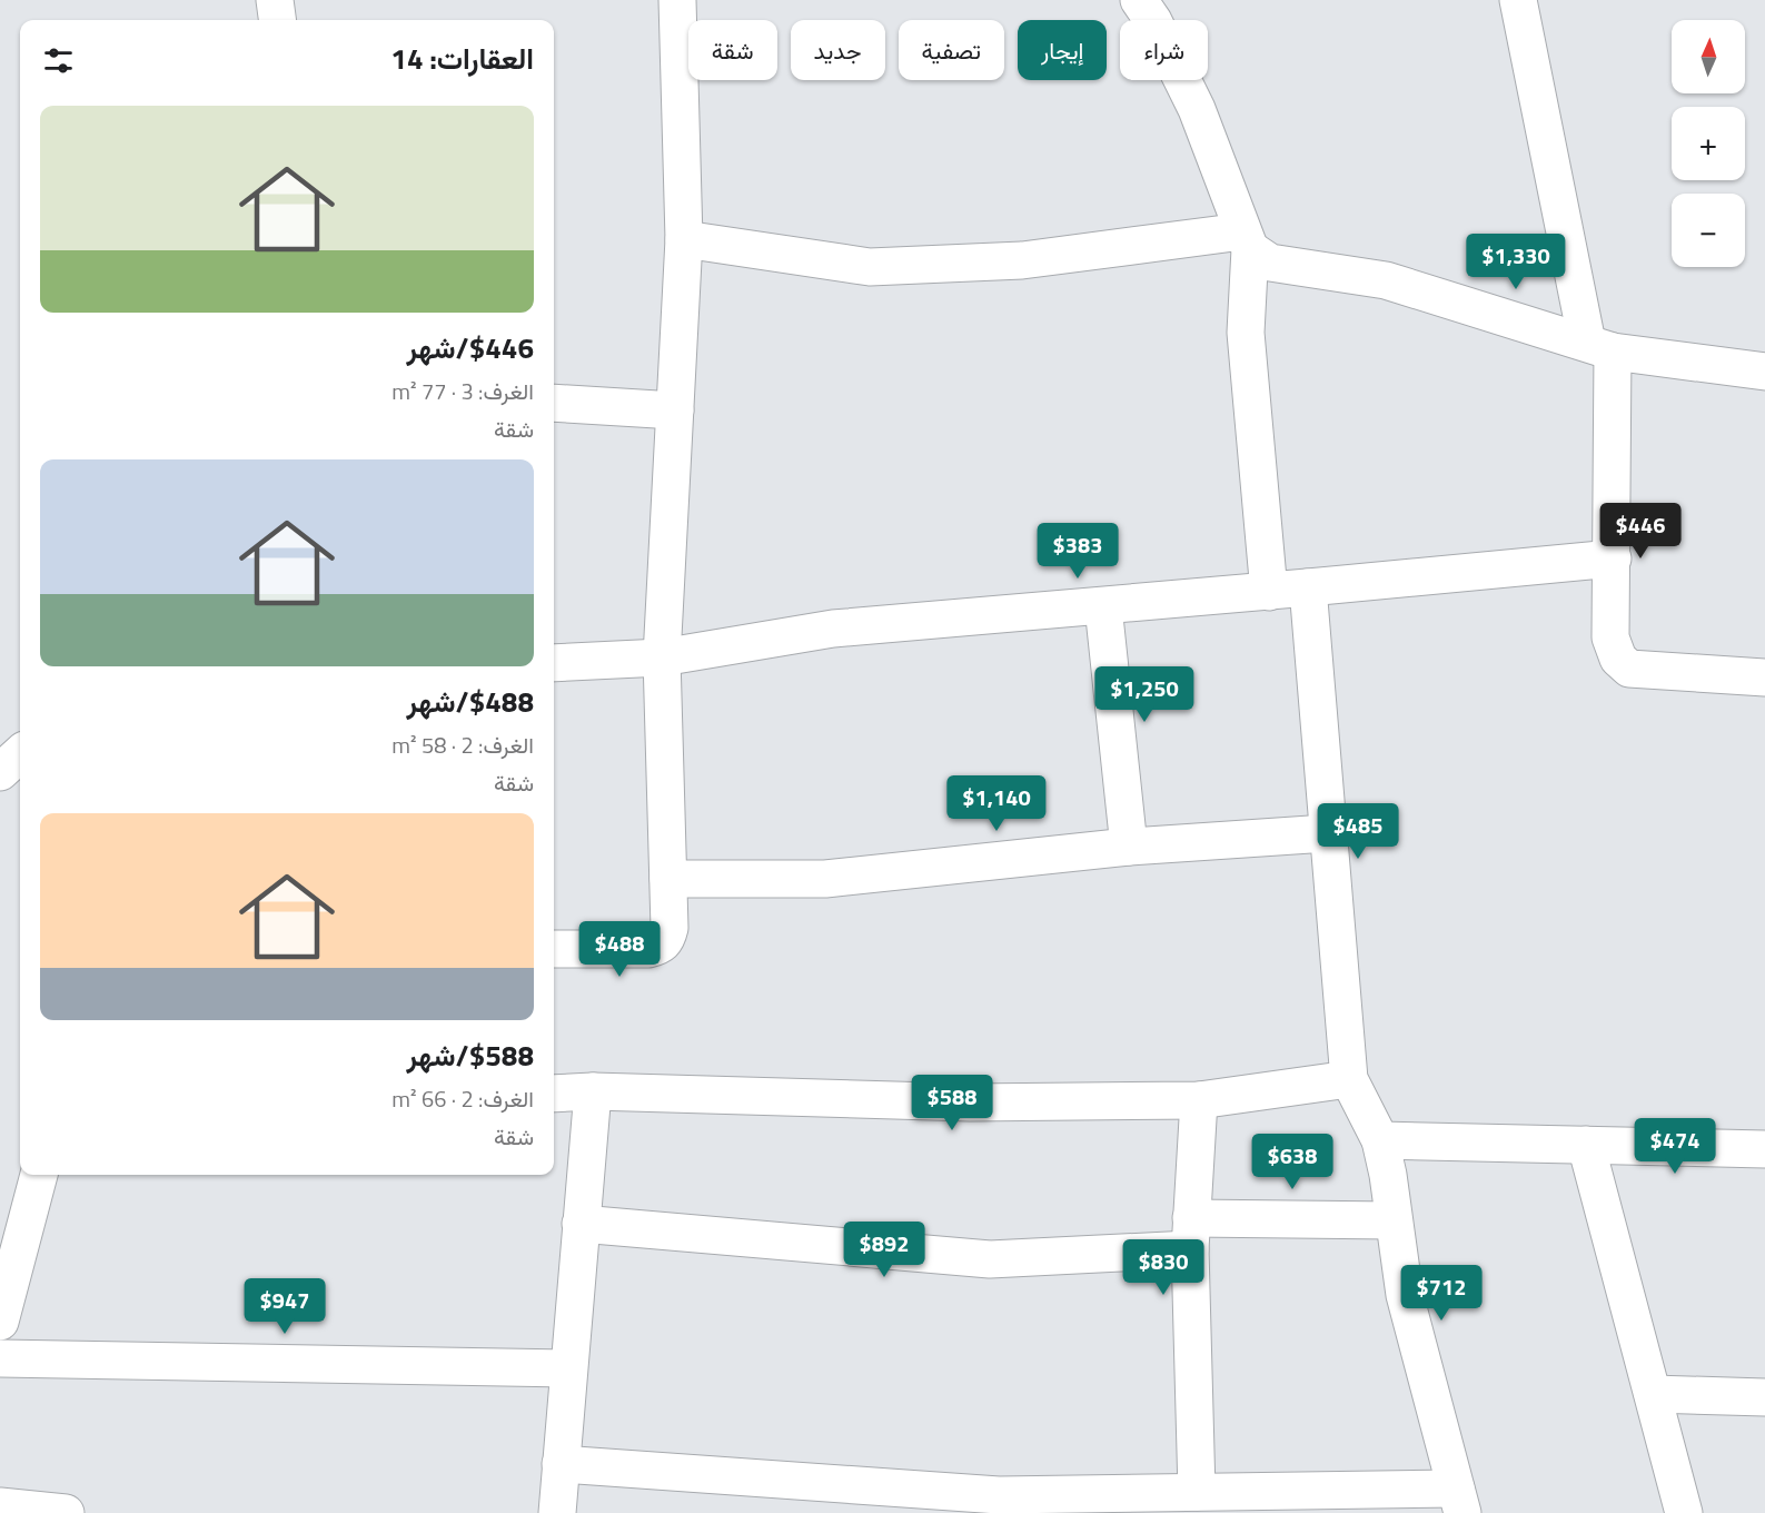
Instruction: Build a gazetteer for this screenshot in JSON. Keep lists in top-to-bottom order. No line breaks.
{"north":"top","page":{"map_buttons":["+","−"],"chip":["شراء","إيجار","تصفية","جديد","شقة"],"heading":"العقارات: 14","list":[{"name":"$446/شهر","note":"الغرف: 3 · 77 m² · شقة"},{"name":"$488/شهر","note":"الغرف: 2 · 58 m² · شقة"},{"name":"$588/شهر","note":"الغرف: 2 · 66 m² · شقة"}],"price":["$1,330","$446","$383","$1,250","$1,140","$485","$488","$588","$474","$638","$892","$830","$712","$947"]}}
